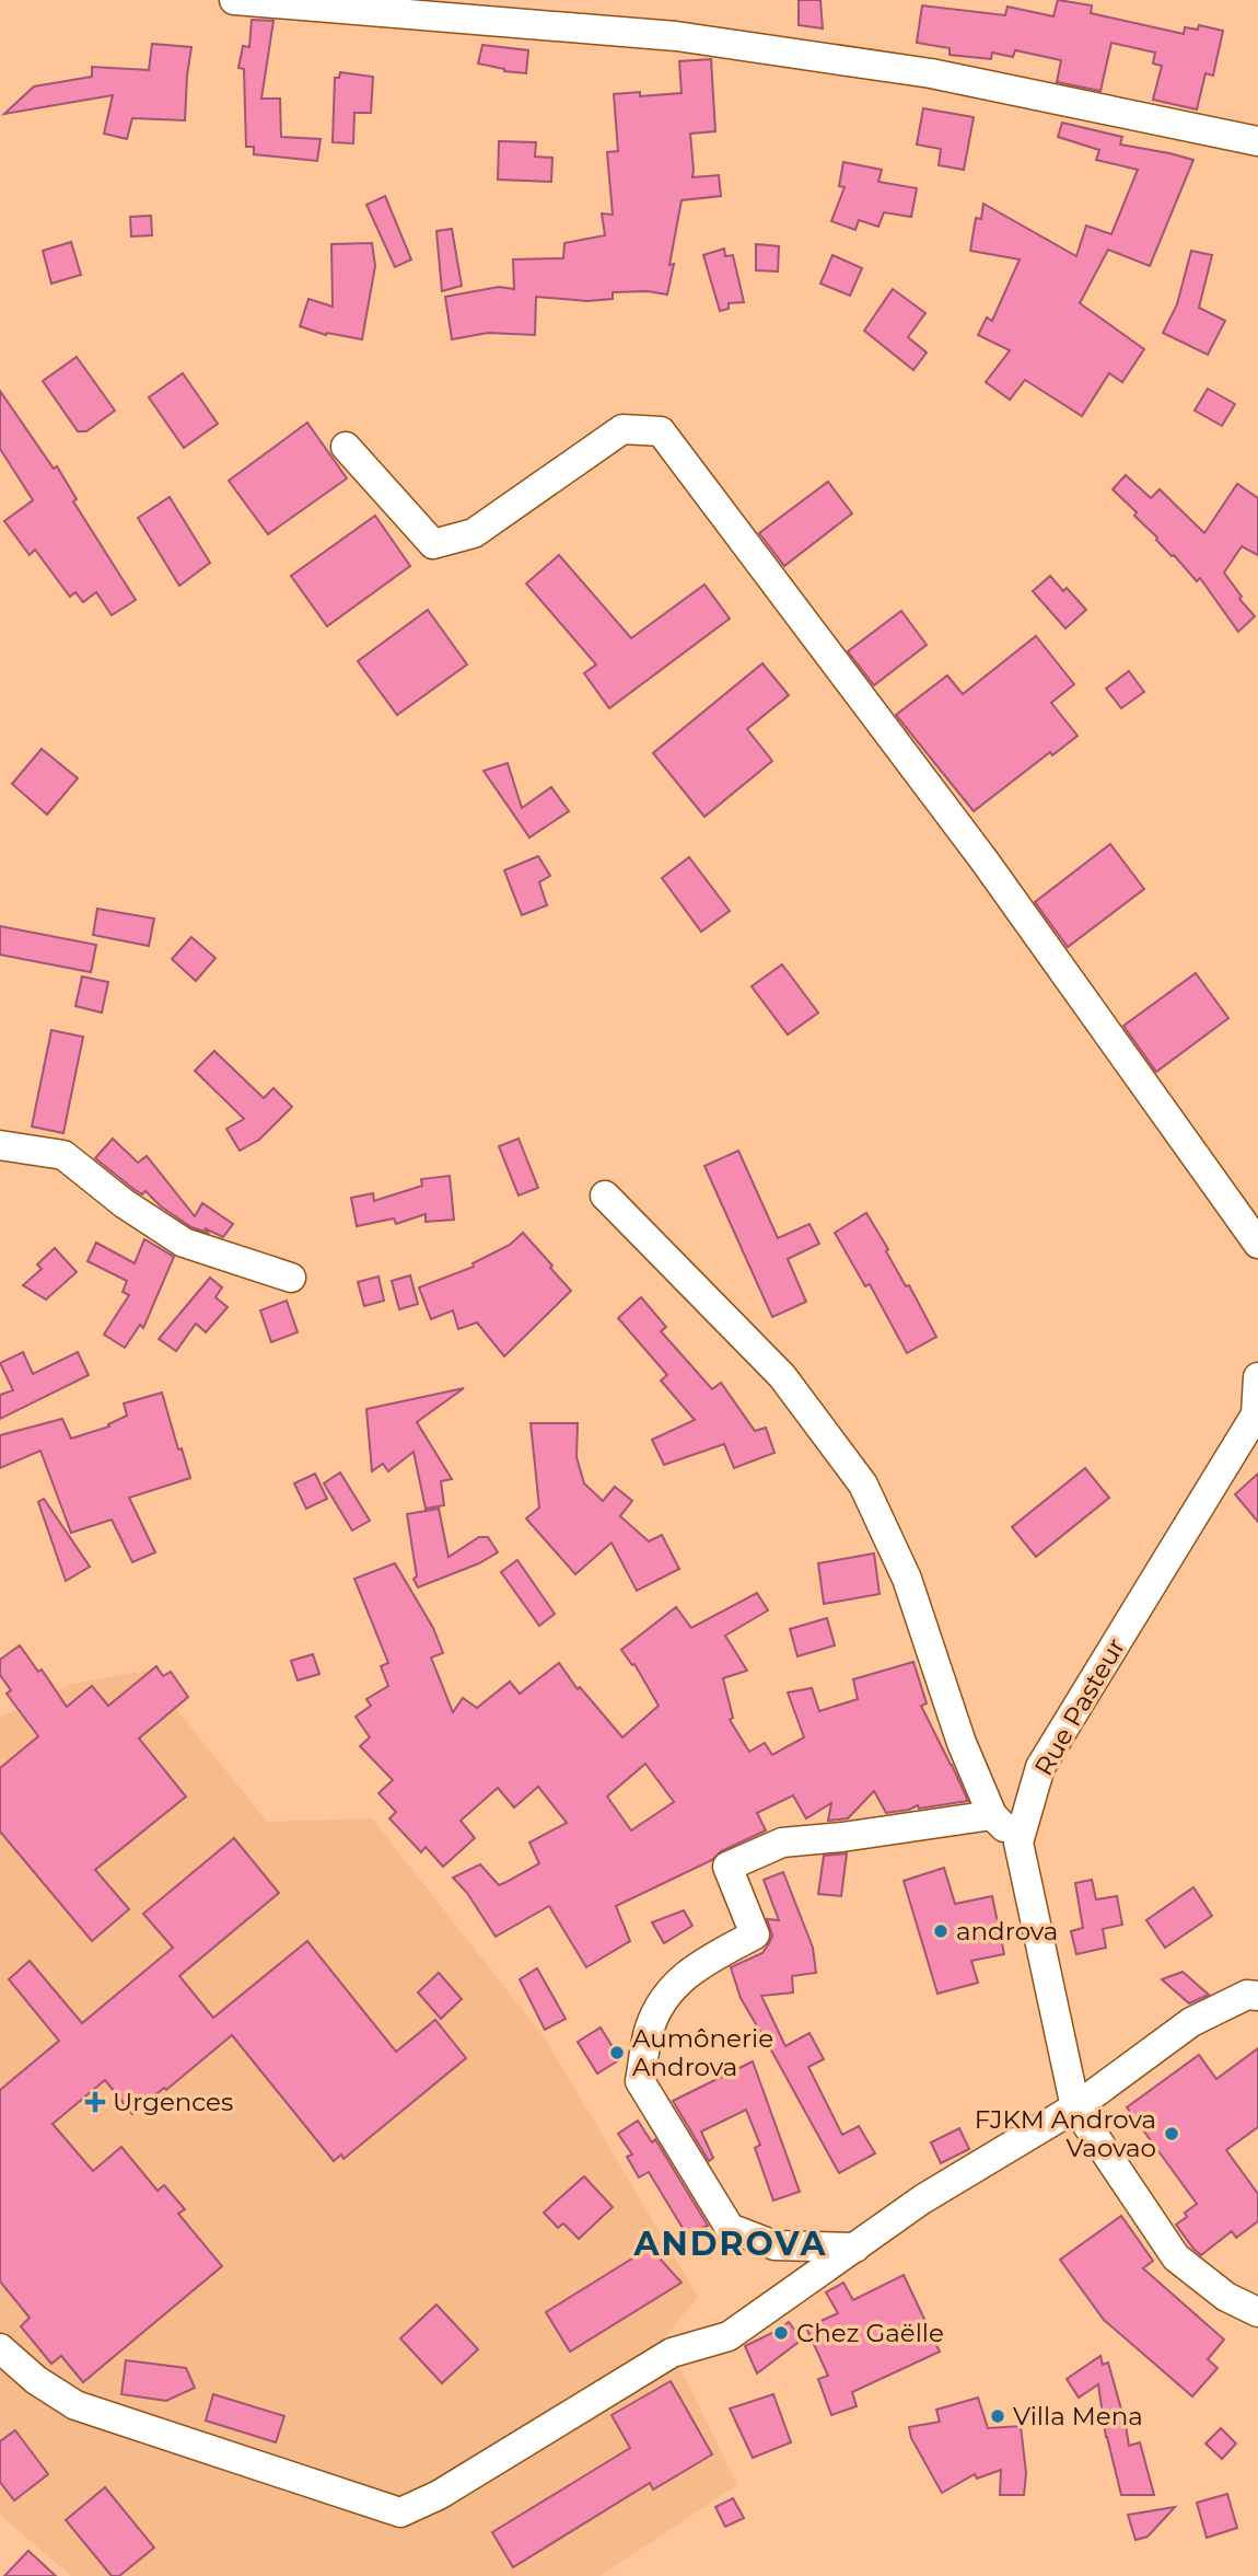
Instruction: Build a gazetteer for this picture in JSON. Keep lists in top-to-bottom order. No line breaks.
{"streets":{"street":["Rue Pasteur"]},"districts":["ANDROVA"],"places":{"other":["androva","Aumônerie Androva","FJKM Androva Vaovao","Chez Gaëlle","Villa Mena"],"health":["Urgences"]}}
